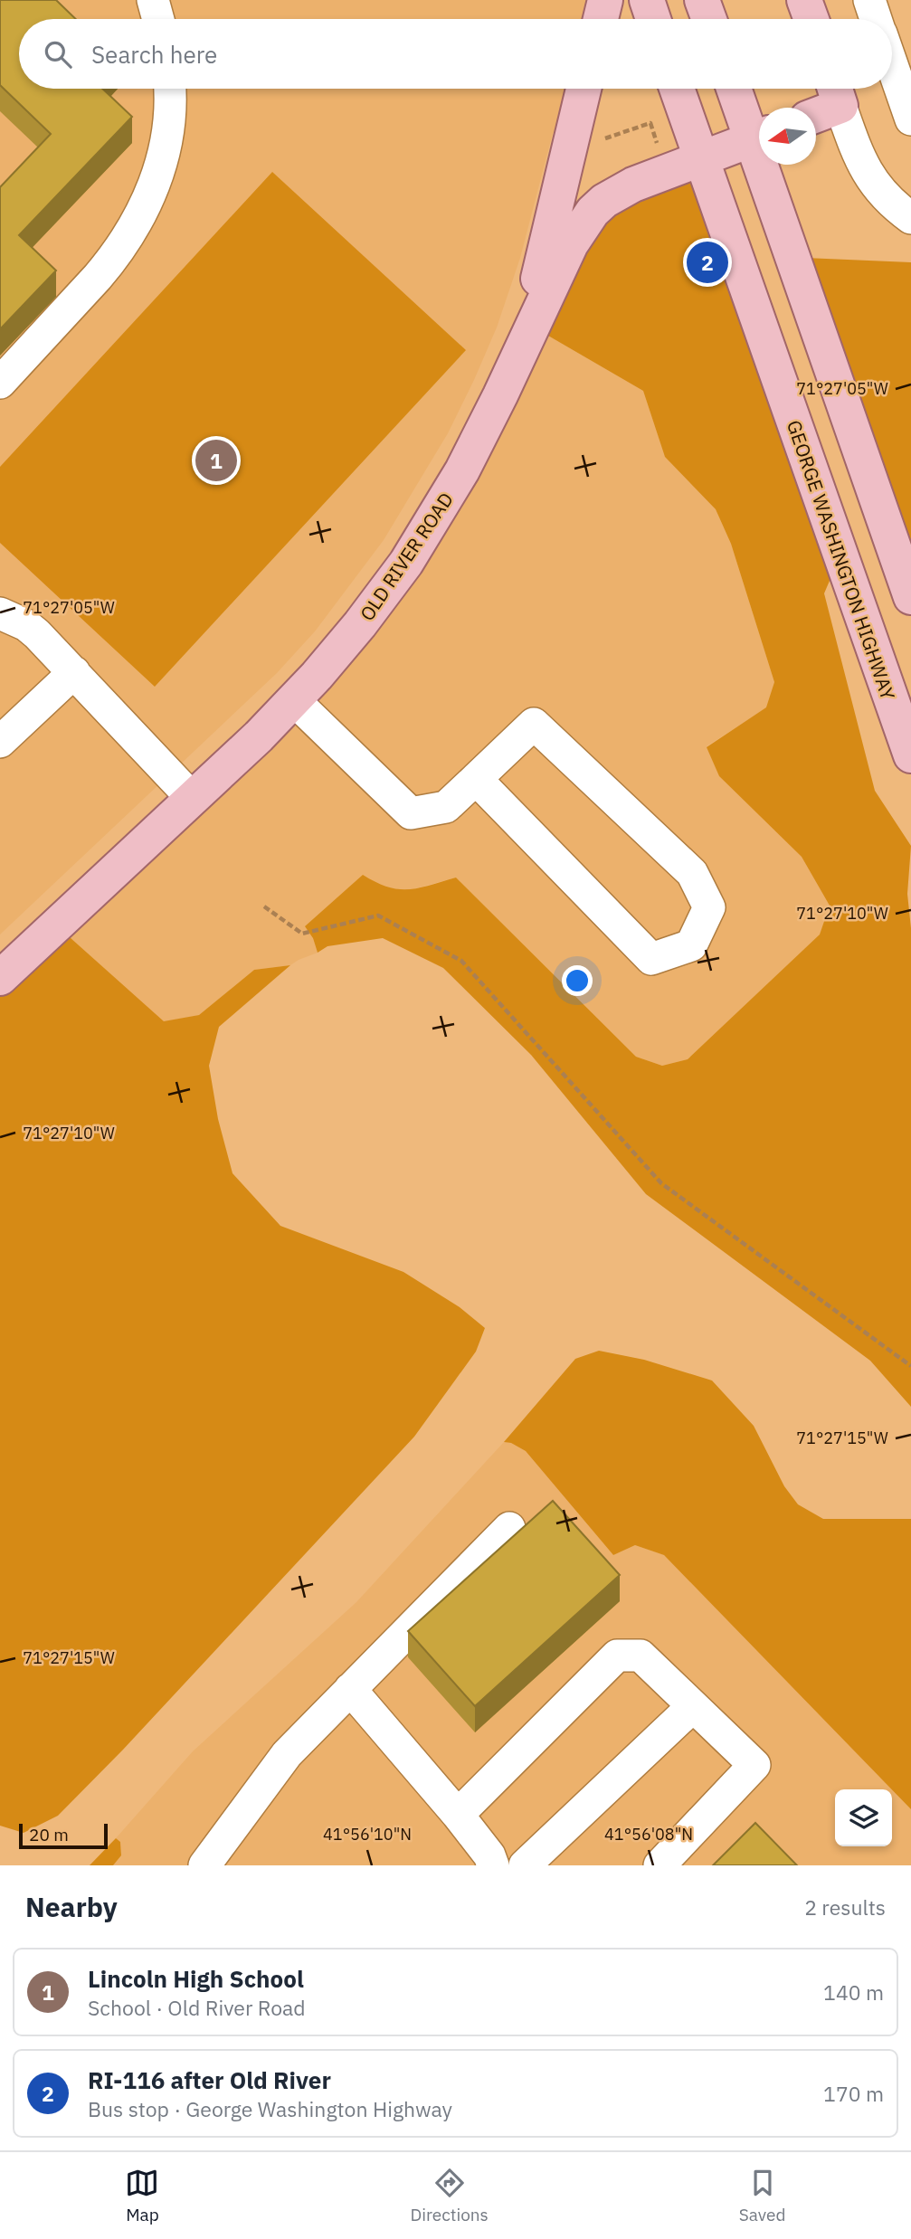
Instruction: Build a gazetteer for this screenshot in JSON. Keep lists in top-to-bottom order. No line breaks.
{"streets":{"main road":["OLD RIVER ROAD","GEORGE WASHINGTON HIGHWAY"]},"crossings":[["OLD RIVER ROAD","GEORGE WASHINGTON HIGHWAY"]],"scale_bar":"20 m","north":"left","page":{"search":"Search here","pins":["2","1"],"scale":"20 m","heading":["Nearby","2 results"],"list":[{"mark":"1","name":"Lincoln High School","note":"School · Old River Road","value":"140 m"},{"mark":"2","name":"RI-116 after Old River","note":"Bus stop · George Washington Highway","value":"170 m"}],"nav":["Map","Directions","Saved"]},"coordinates":["71°27'05\"W","71°27'10\"W","71°27'15\"W","41°56'10\"N","41°56'08\"N"]}
